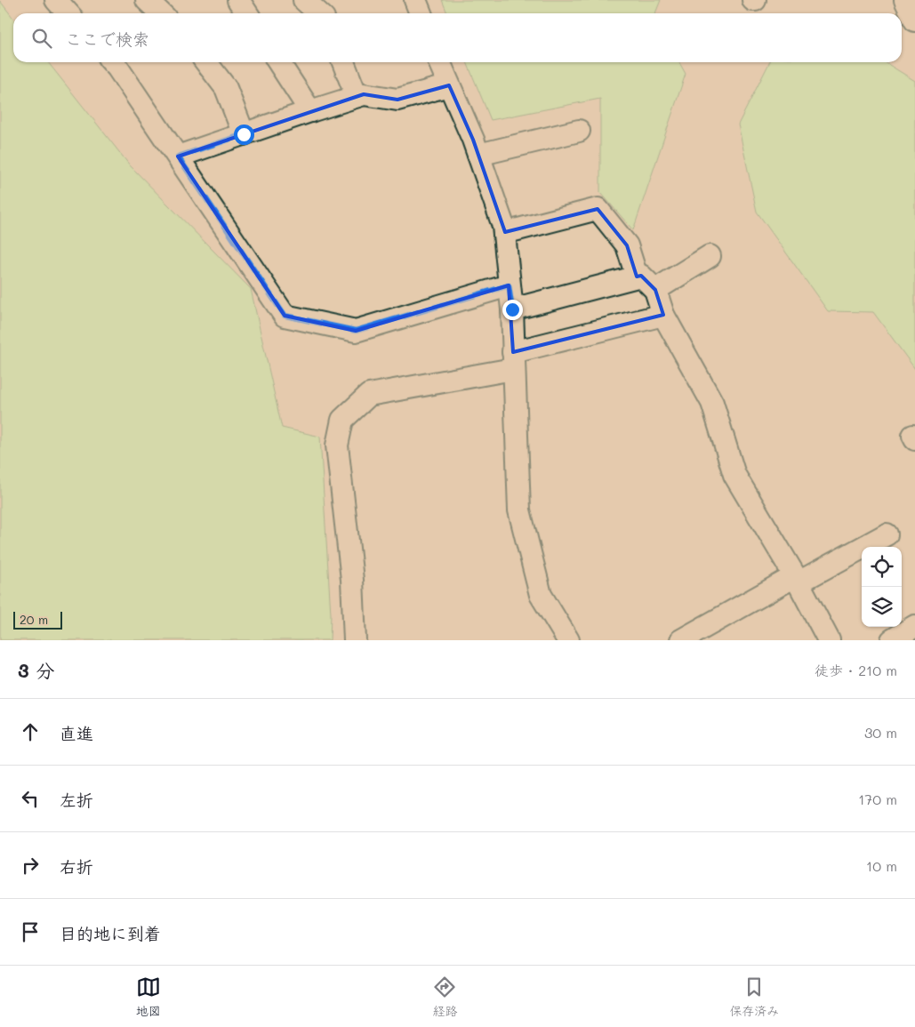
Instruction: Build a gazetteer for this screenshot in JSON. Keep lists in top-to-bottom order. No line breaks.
{"scale_bar":"20 m","page":{"search":"ここで検索","scale":"20 m","heading":["3 分","徒歩 · 210 m"],"list":[["直進","30 m"],["左折","170 m"],["右折","10 m"],"目的地に到着"],"nav":["地図","経路","保存済み"]}}
